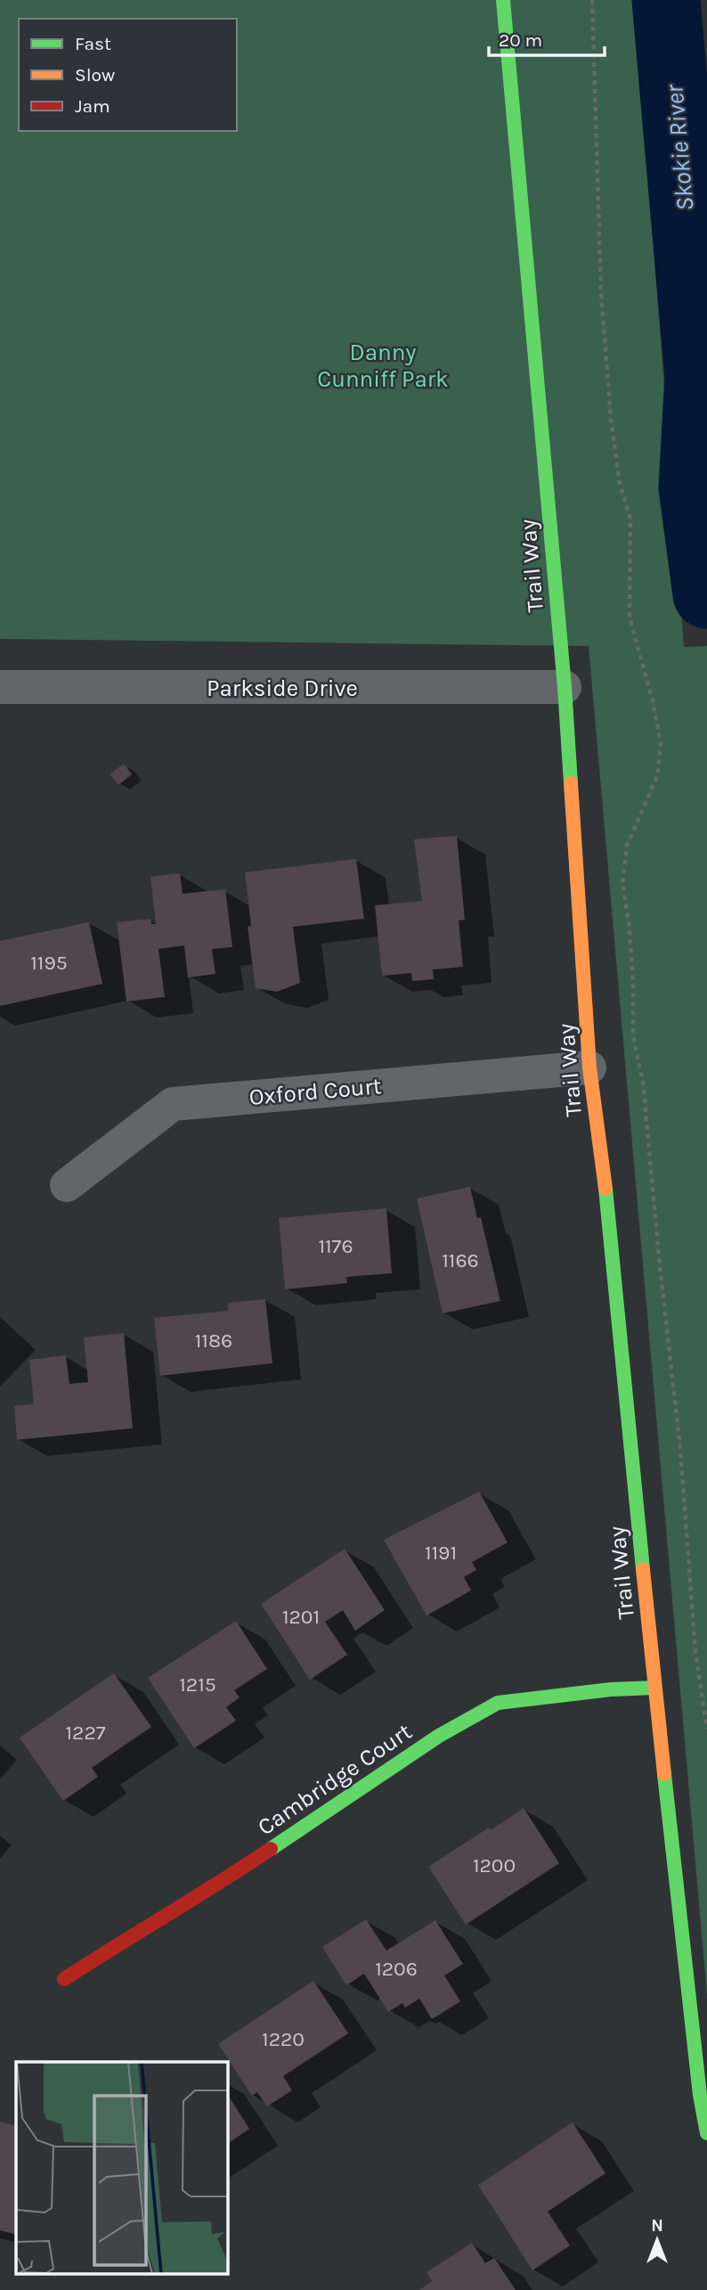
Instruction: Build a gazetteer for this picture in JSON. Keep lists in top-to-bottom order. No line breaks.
{"streets":{"street":["Trail Way","Parkside Drive","Oxford Court","Cambridge Court"]},"crossings":[["Trail Way","Parkside Drive"],["Trail Way","Oxford Court"],["Trail Way","Cambridge Court"]],"water":["Skokie River"],"parks":["Danny Cunniff Park"],"house_numbers":["1195","1176","1166","1186","1191","1201","1215","1227","1200","1206","1220"],"legend":["Fast","Slow","Jam"],"scale_bar":"20 m","north":"top"}
